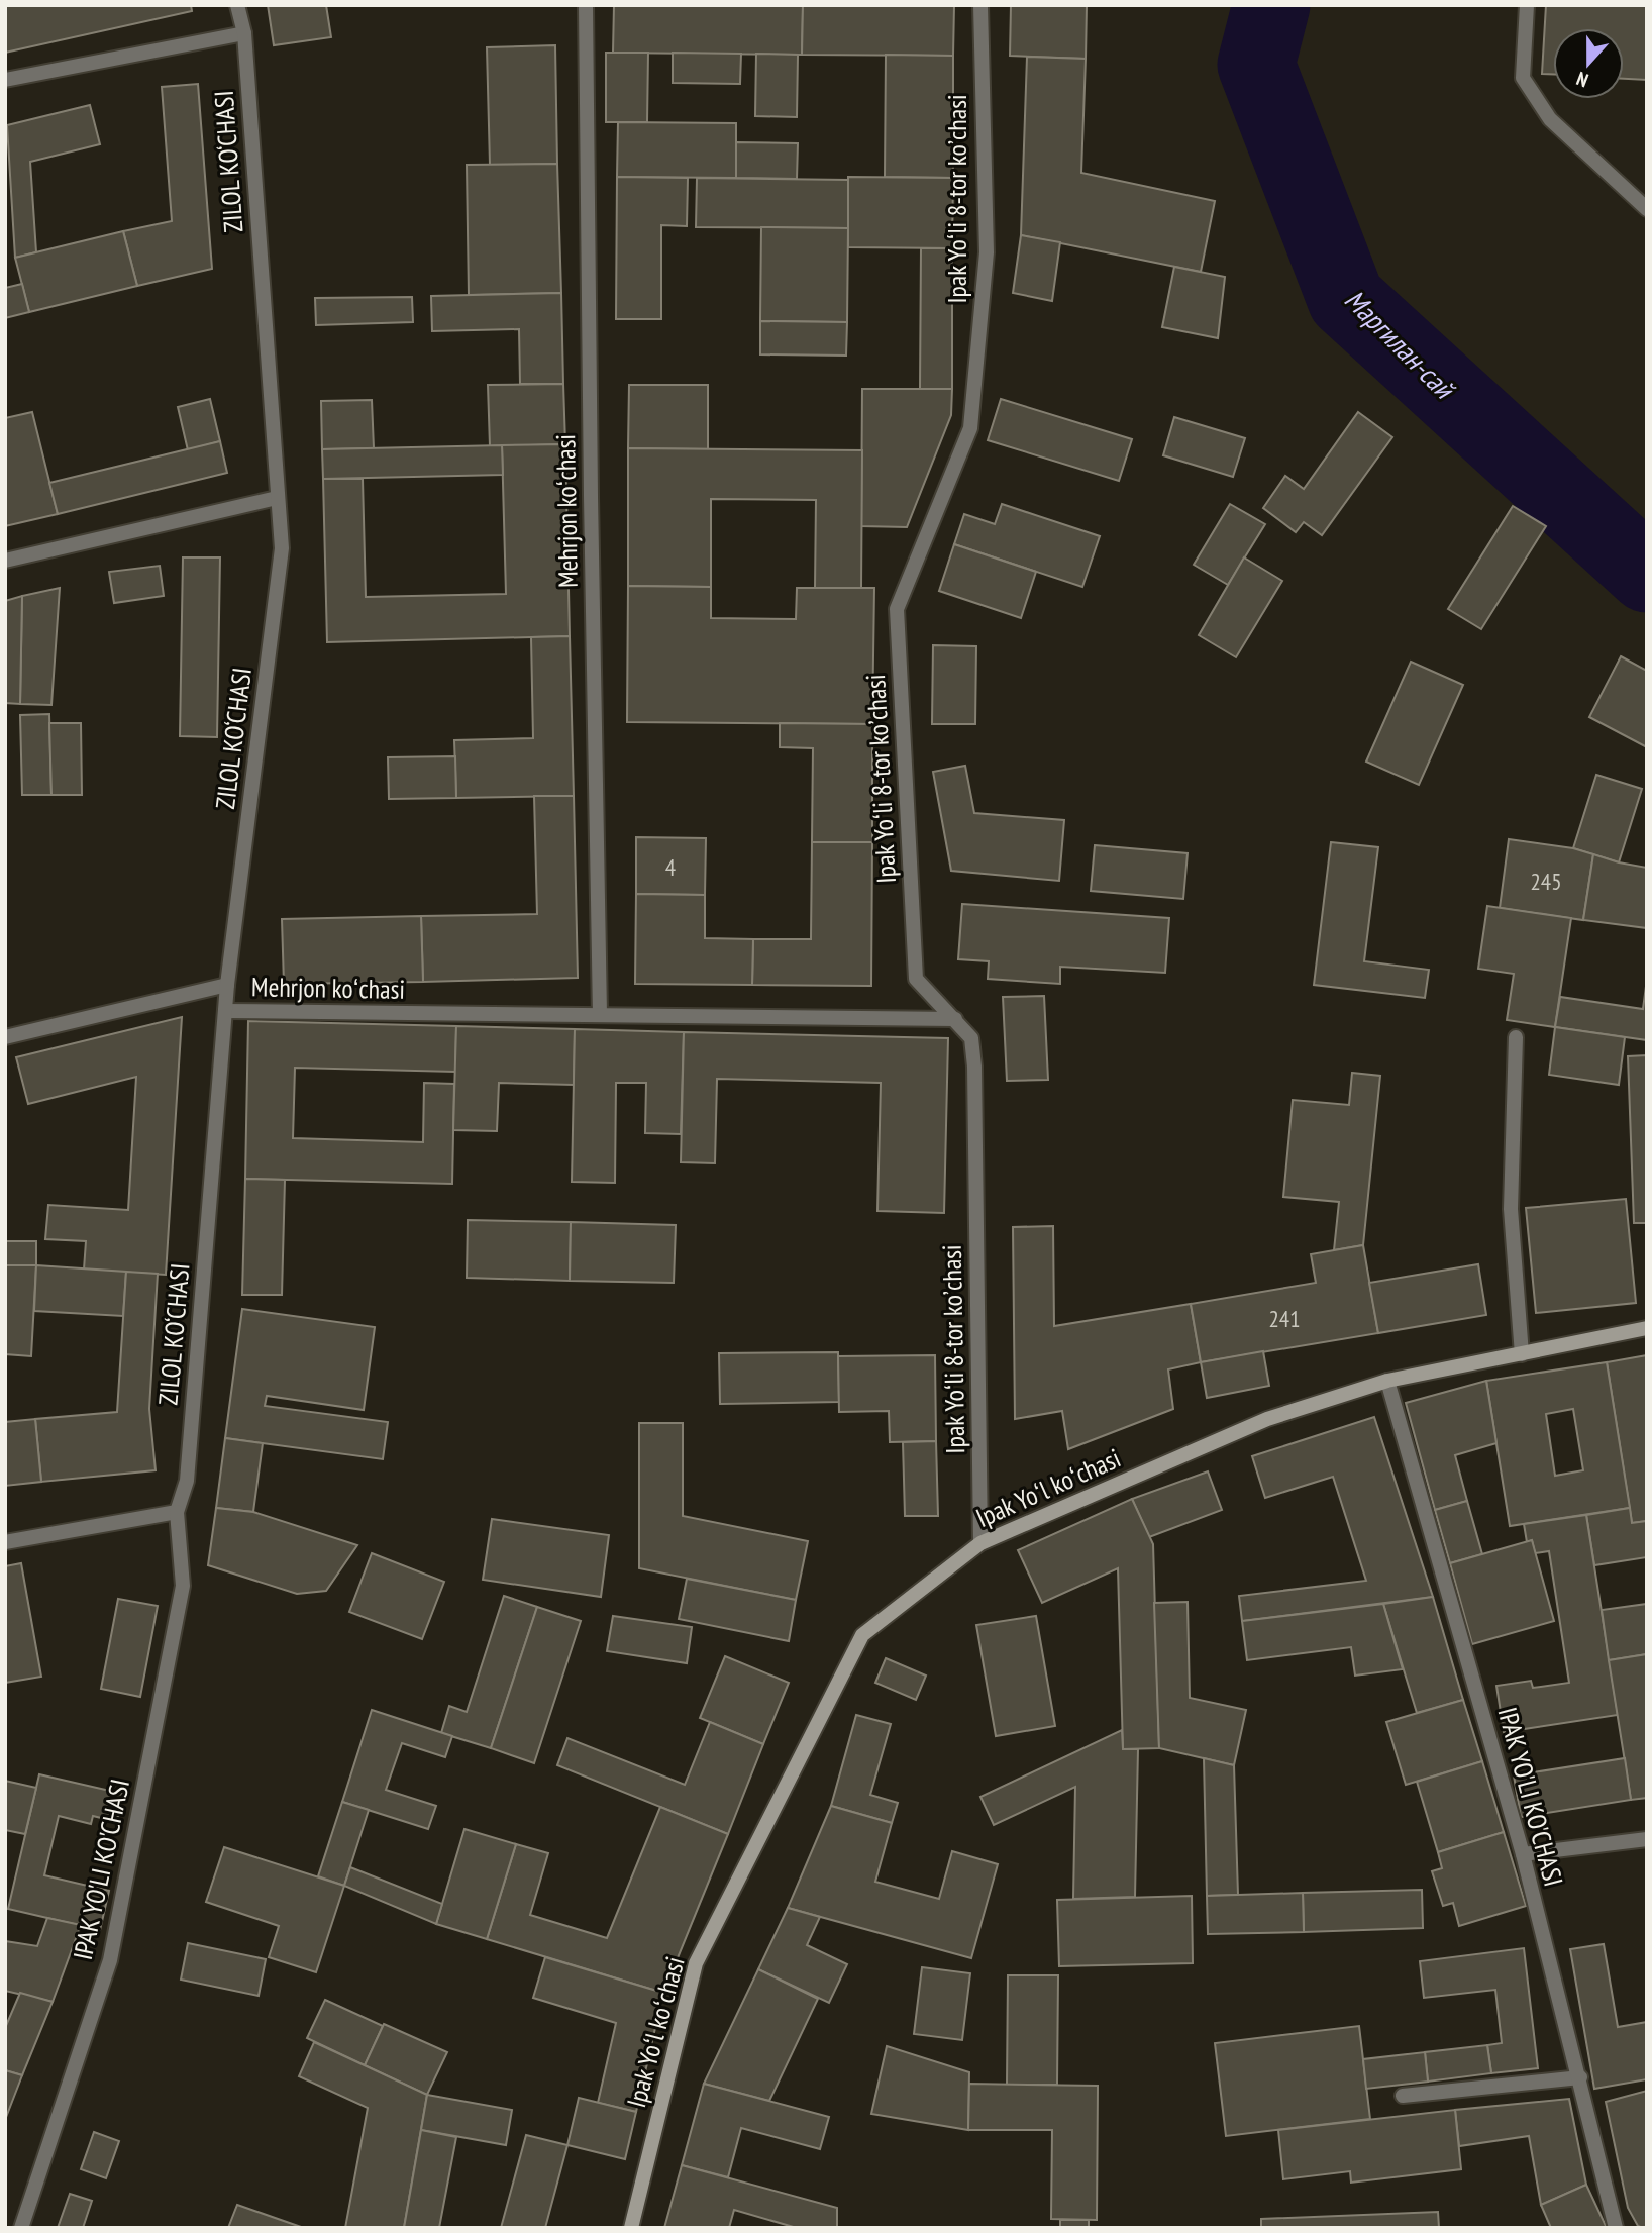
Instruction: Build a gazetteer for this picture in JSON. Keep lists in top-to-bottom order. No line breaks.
{"streets":{"street":["ZILOL KO‘CHASI","Ipak Yoʻli 8-tor koʼchasi","Mehrjon koʻchasi","Ipak Yoʻl koʻchasi","IPAK YO'LI KO'CHASI"]},"crossings":[["ZILOL KO‘CHASI","Mehrjon koʻchasi"],["ZILOL KO‘CHASI","IPAK YO'LI KO'CHASI"],["Ipak Yoʻli 8-tor koʼchasi","Mehrjon koʻchasi"],["Ipak Yoʻli 8-tor koʼchasi","Ipak Yoʻl koʻchasi"],["Ipak Yoʻl koʻchasi","IPAK YO'LI KO'CHASI"]],"water":["Маргилан-сай"],"house_numbers":["4","245","241"],"north":"bottom"}
